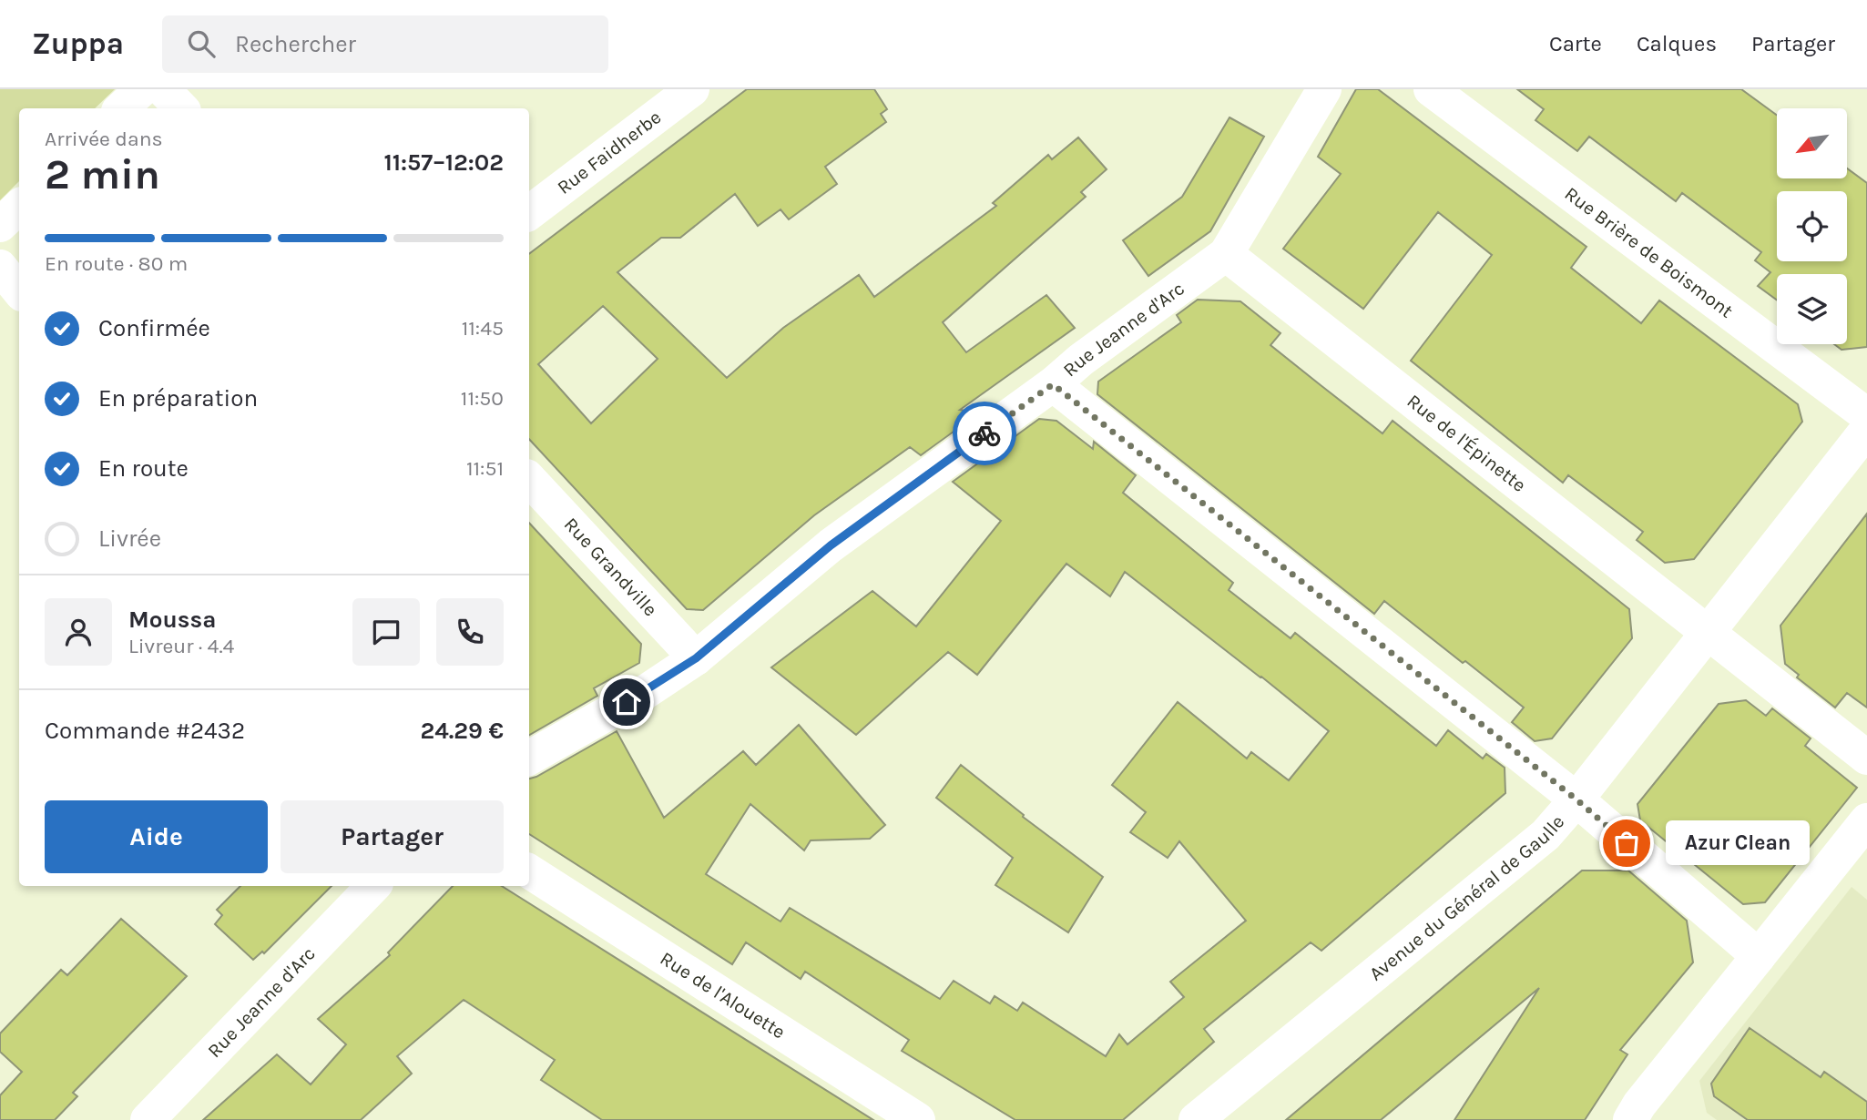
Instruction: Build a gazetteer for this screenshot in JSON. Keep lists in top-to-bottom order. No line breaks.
{"streets":{"street":["Rue Faidherbe","Rue Brière de Boismont","Rue Jeanne d'Arc","Rue de l'Épinette","Rue Grandville","Avenue du Général de Gaulle","Rue de l'Alouette"]},"crossings":[["Rue Jeanne d'Arc","Rue de l'Épinette"],["Rue Jeanne d'Arc","Rue Grandville"],["Rue de l'Épinette","Avenue du Général de Gaulle"]],"places":["Azur Clean"],"north":"bottom left","page":{"header":"Zuppa","search":"Rechercher","nav":["Carte","Calques","Partager"],"heading":["2 min","Arrivée dans","11:57–12:02"],"panel":["Moussa","Livreur · 4.4","Commande #2432","24.29 €"],"bar":"En route · 80 m","list":[["Confirmée","11:45"],["En préparation","11:50"],["En route","11:51"],"Livrée"],"buttons":["Aide","Partager"],"bubble":"Azur Clean"}}
